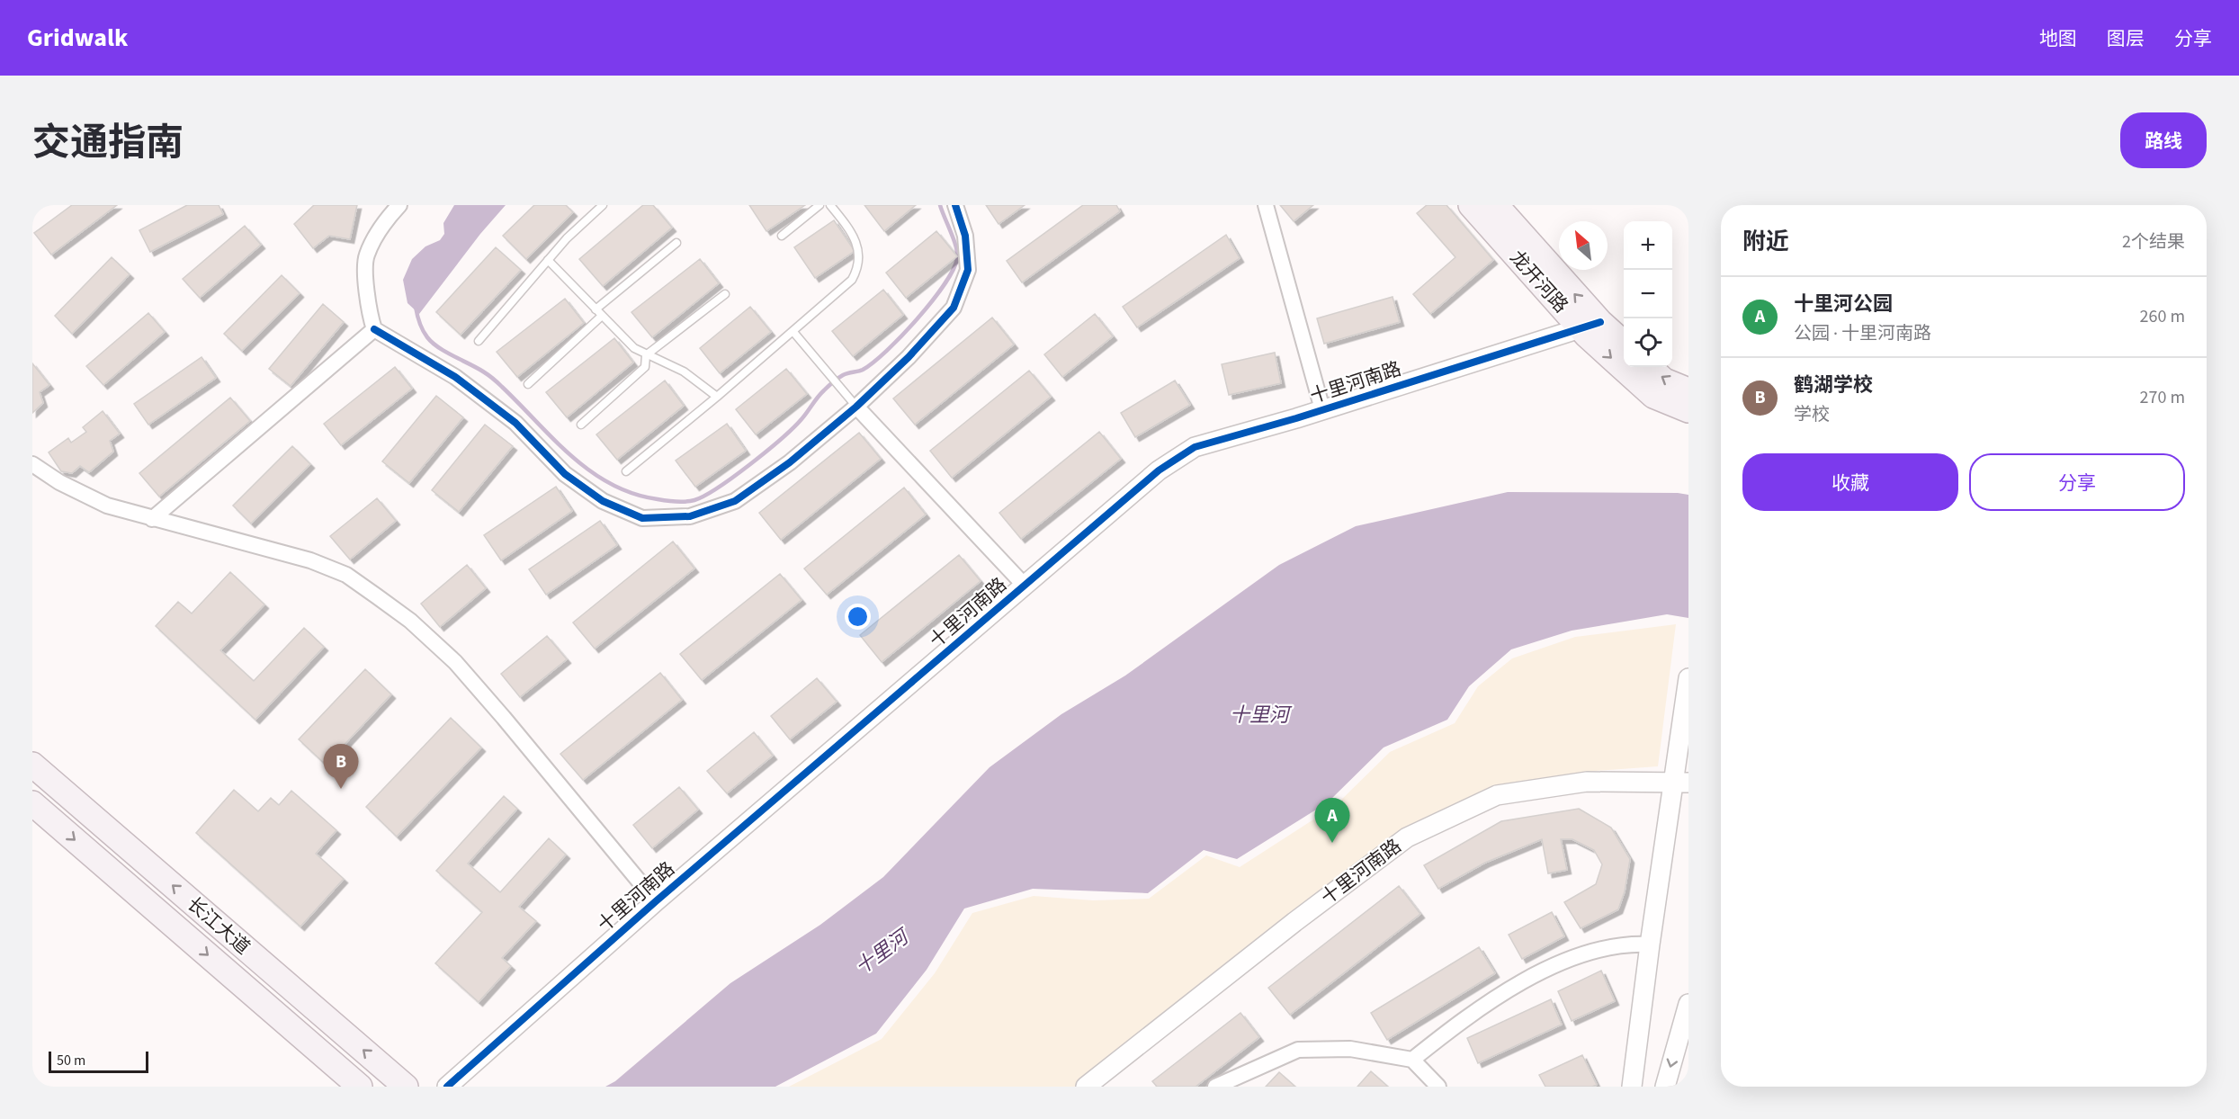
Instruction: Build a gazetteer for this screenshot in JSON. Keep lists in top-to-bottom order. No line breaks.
{"streets":{"main road":["龙开河路","长江大道"],"street":["十里河南路"]},"crossings":[["龙开河路","十里河南路"]],"water":["十里河"],"scale_bar":"50 m","north":"top left","page":{"header":"Gridwalk","nav":["地图","图层","分享"],"title":"交通指南","buttons":["路线",["收藏","分享"]],"heading":["附近","2个结果"],"map_buttons":["+","−"],"list":[{"mark":"A","name":"十里河公园","note":"公园 · 十里河南路","value":"260 m"},{"mark":"B","name":"鹤湖学校","note":"学校","value":"270 m"}],"pins":["B","A"],"scale":"50 m"}}
